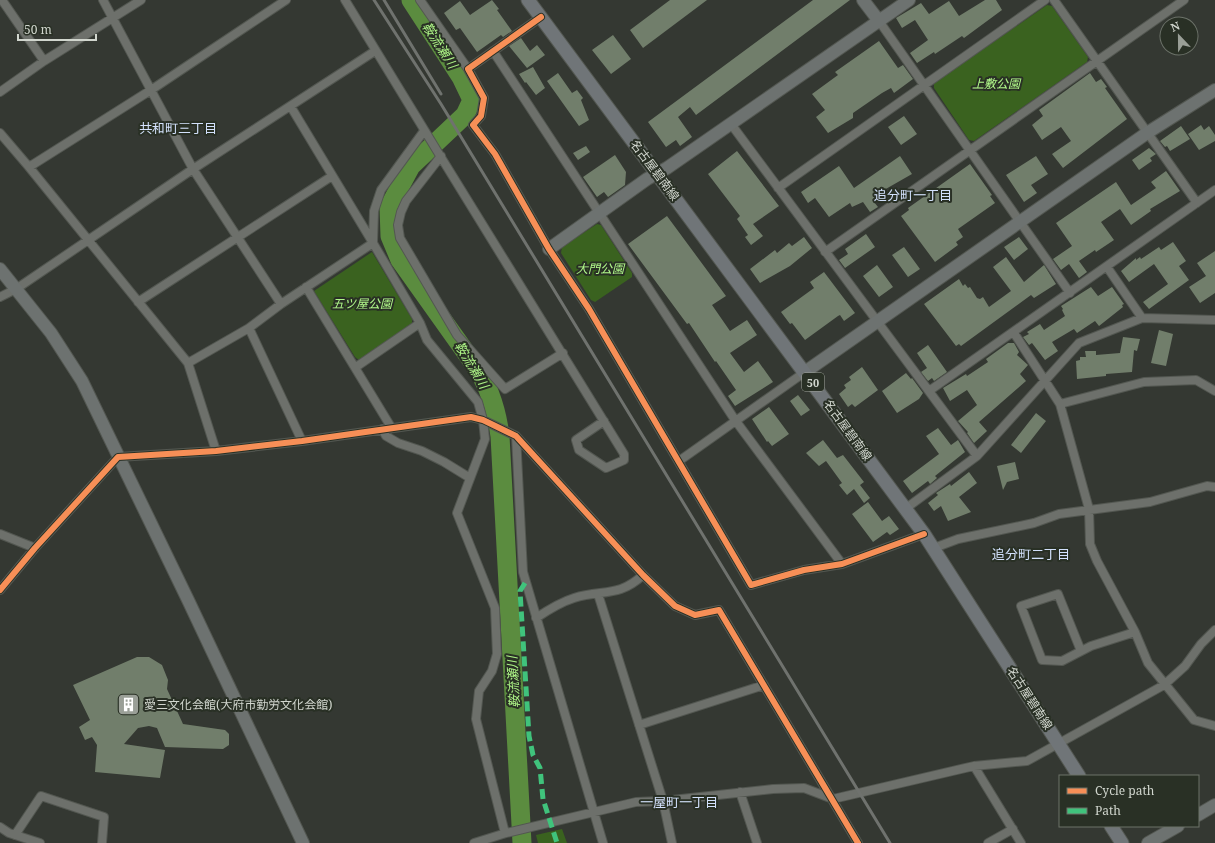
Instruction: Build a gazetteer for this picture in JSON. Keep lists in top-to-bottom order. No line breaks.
{"streets":{"main road":["名古屋碧南線","50"]},"districts":["共和町三丁目","追分町一丁目","追分町二丁目","一屋町一丁目"],"water":["鞍流瀬川"],"parks":["上敷公園","大門公園","五ツ屋公園"],"places":{"building":["愛三文化会館(大府市勤労文化会館)"]},"legend":["Cycle path","Path"],"scale_bar":"50 m","north":"top"}
